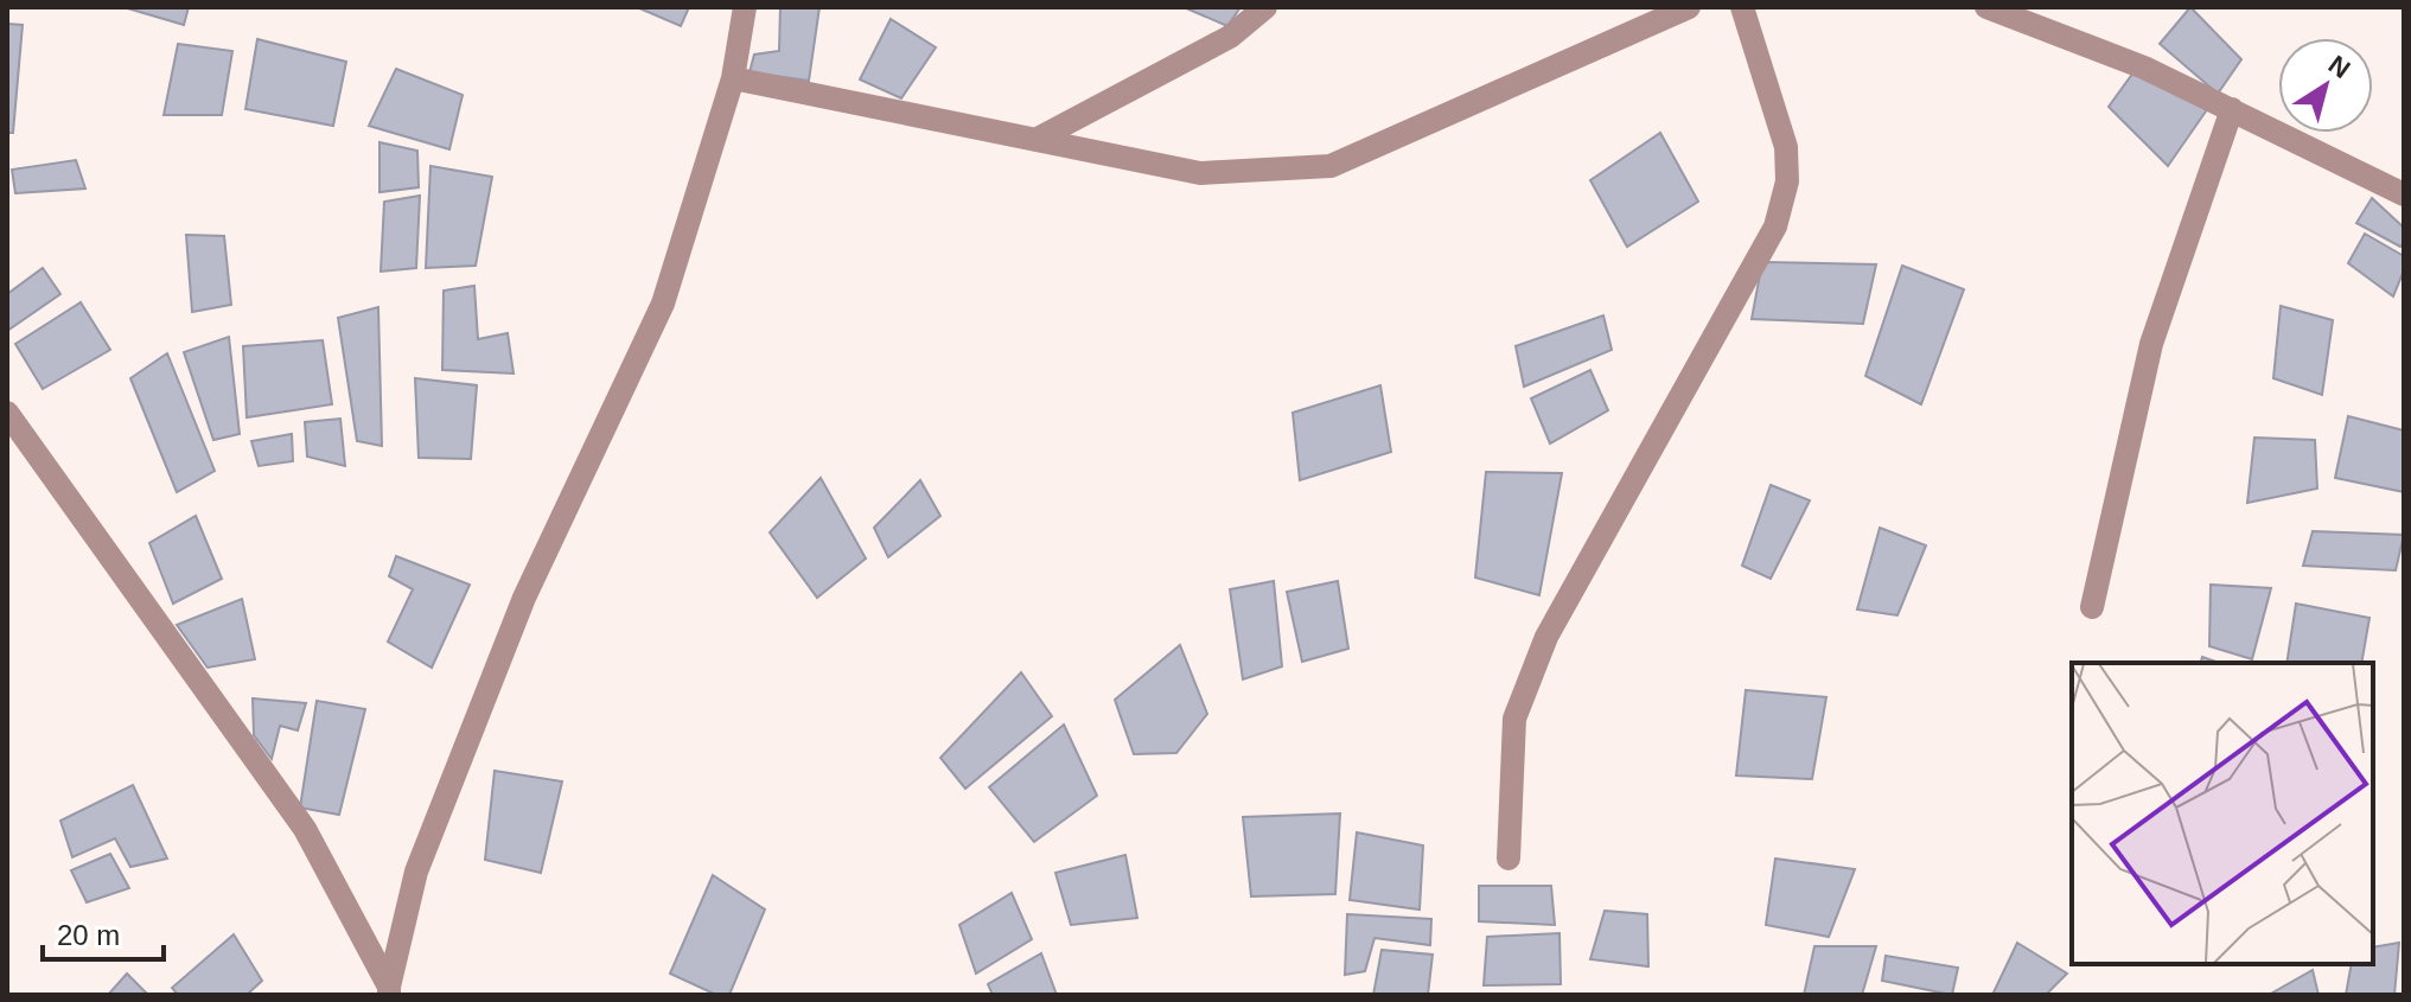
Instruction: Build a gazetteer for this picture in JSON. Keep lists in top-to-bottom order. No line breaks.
{"scale_bar":"20 m","north":"top right"}
